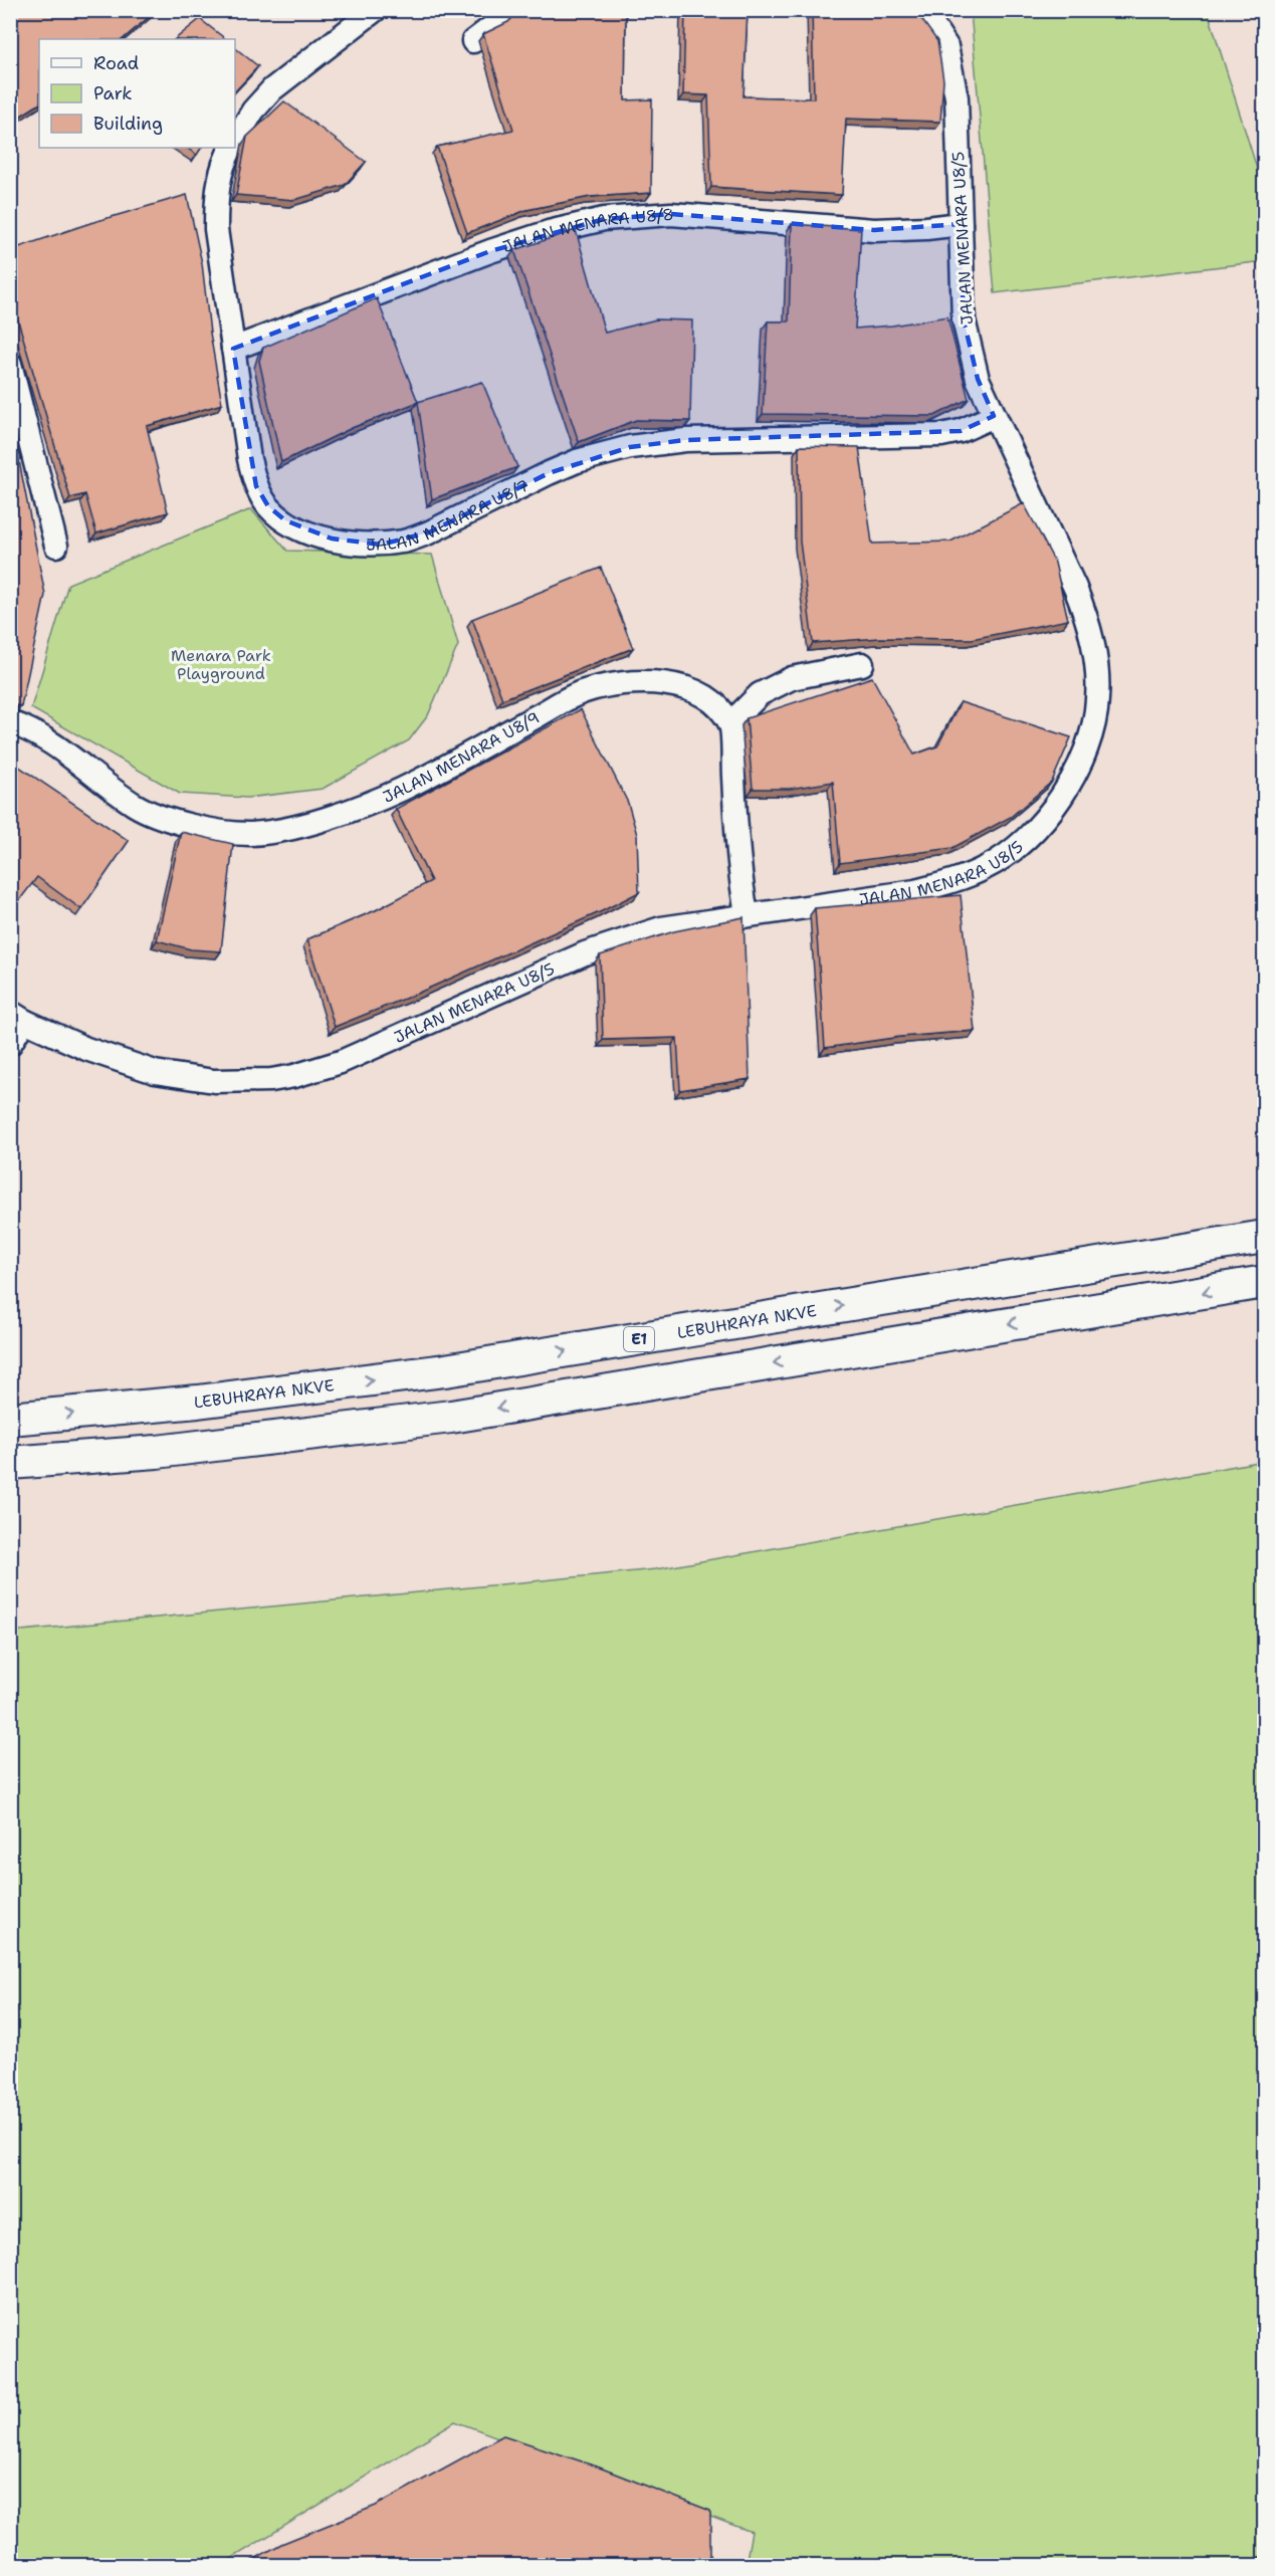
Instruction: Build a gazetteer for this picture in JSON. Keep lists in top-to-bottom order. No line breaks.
{"streets":{"highway":["LEBUHRAYA NKVE","E1"],"street":["JALAN MENARA U8/8","JALAN MENARA U8/5","JALAN MENARA U8/7","JALAN MENARA U8/9"]},"crossings":[["JALAN MENARA U8/8","JALAN MENARA U8/5"],["JALAN MENARA U8/8","JALAN MENARA U8/7"],["JALAN MENARA U8/5","JALAN MENARA U8/7"]],"parks":["Menara Park Playground"],"legend":["Road","Park","Building"]}
